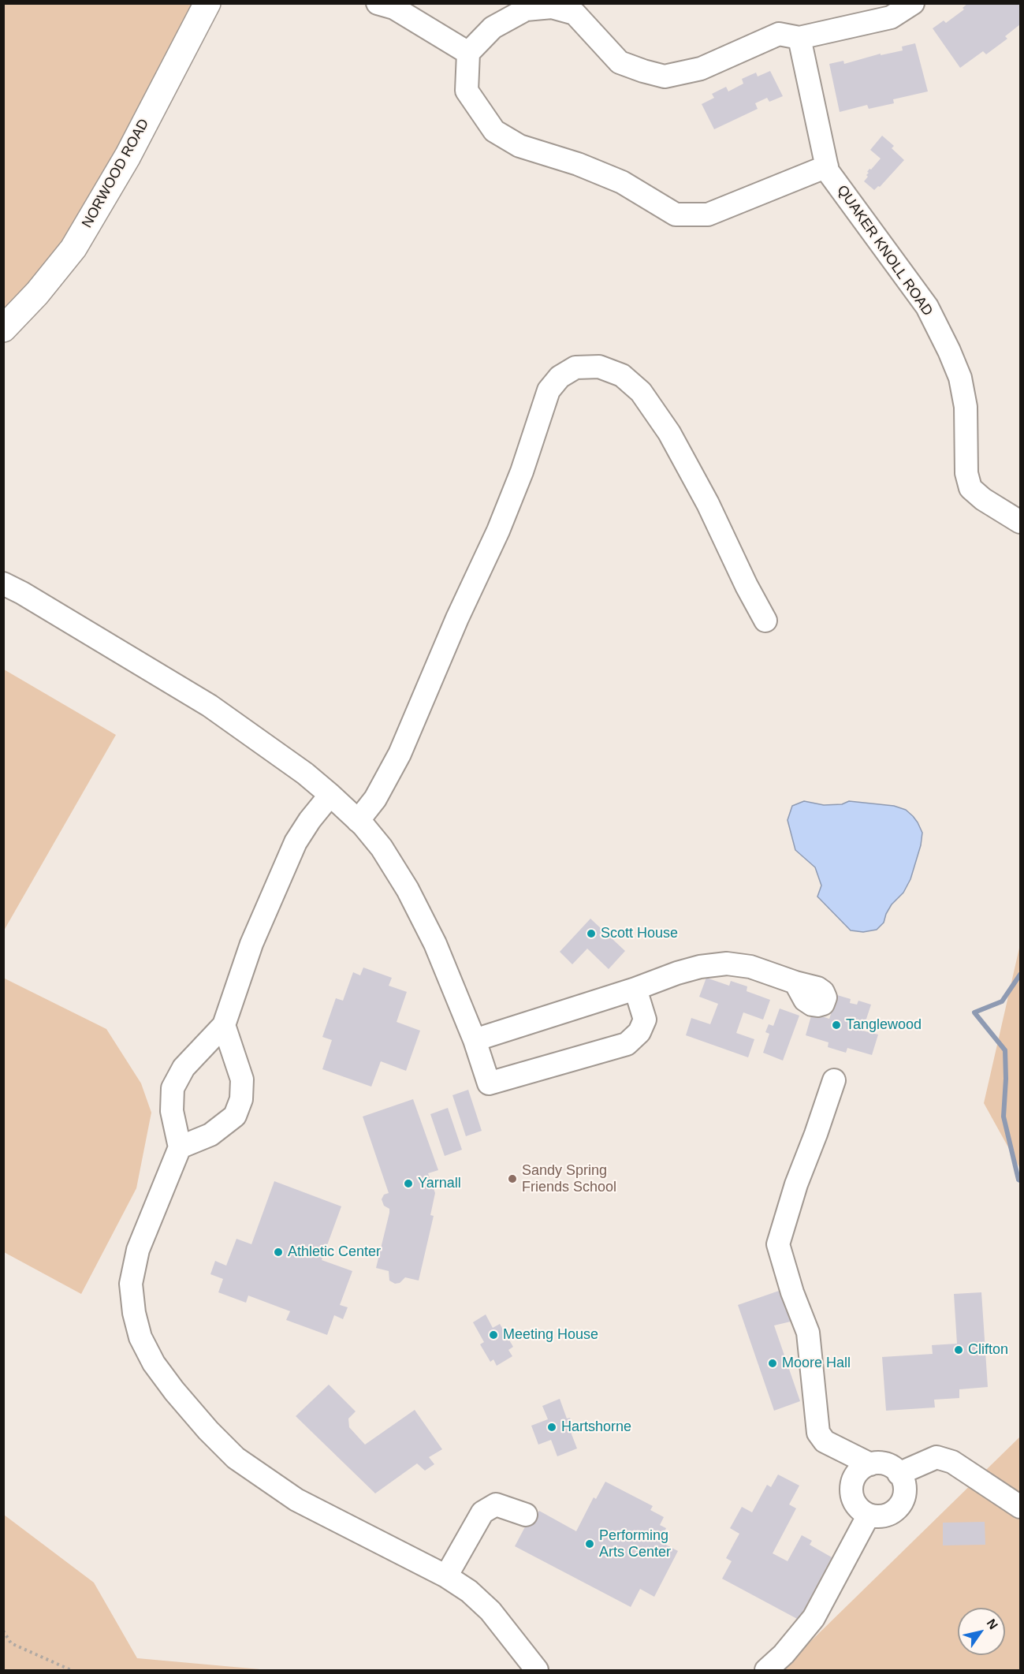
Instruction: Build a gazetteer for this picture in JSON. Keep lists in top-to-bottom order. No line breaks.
{"streets":{"main road":["NORWOOD ROAD"],"street":["QUAKER KNOLL ROAD"]},"places":["Scott House","Tanglewood","Sandy Spring Friends School","Yarnall","Athletic Center","Meeting House","Clifton","Moore Hall","Hartshorne","Performing Arts Center"],"north":"top right"}
